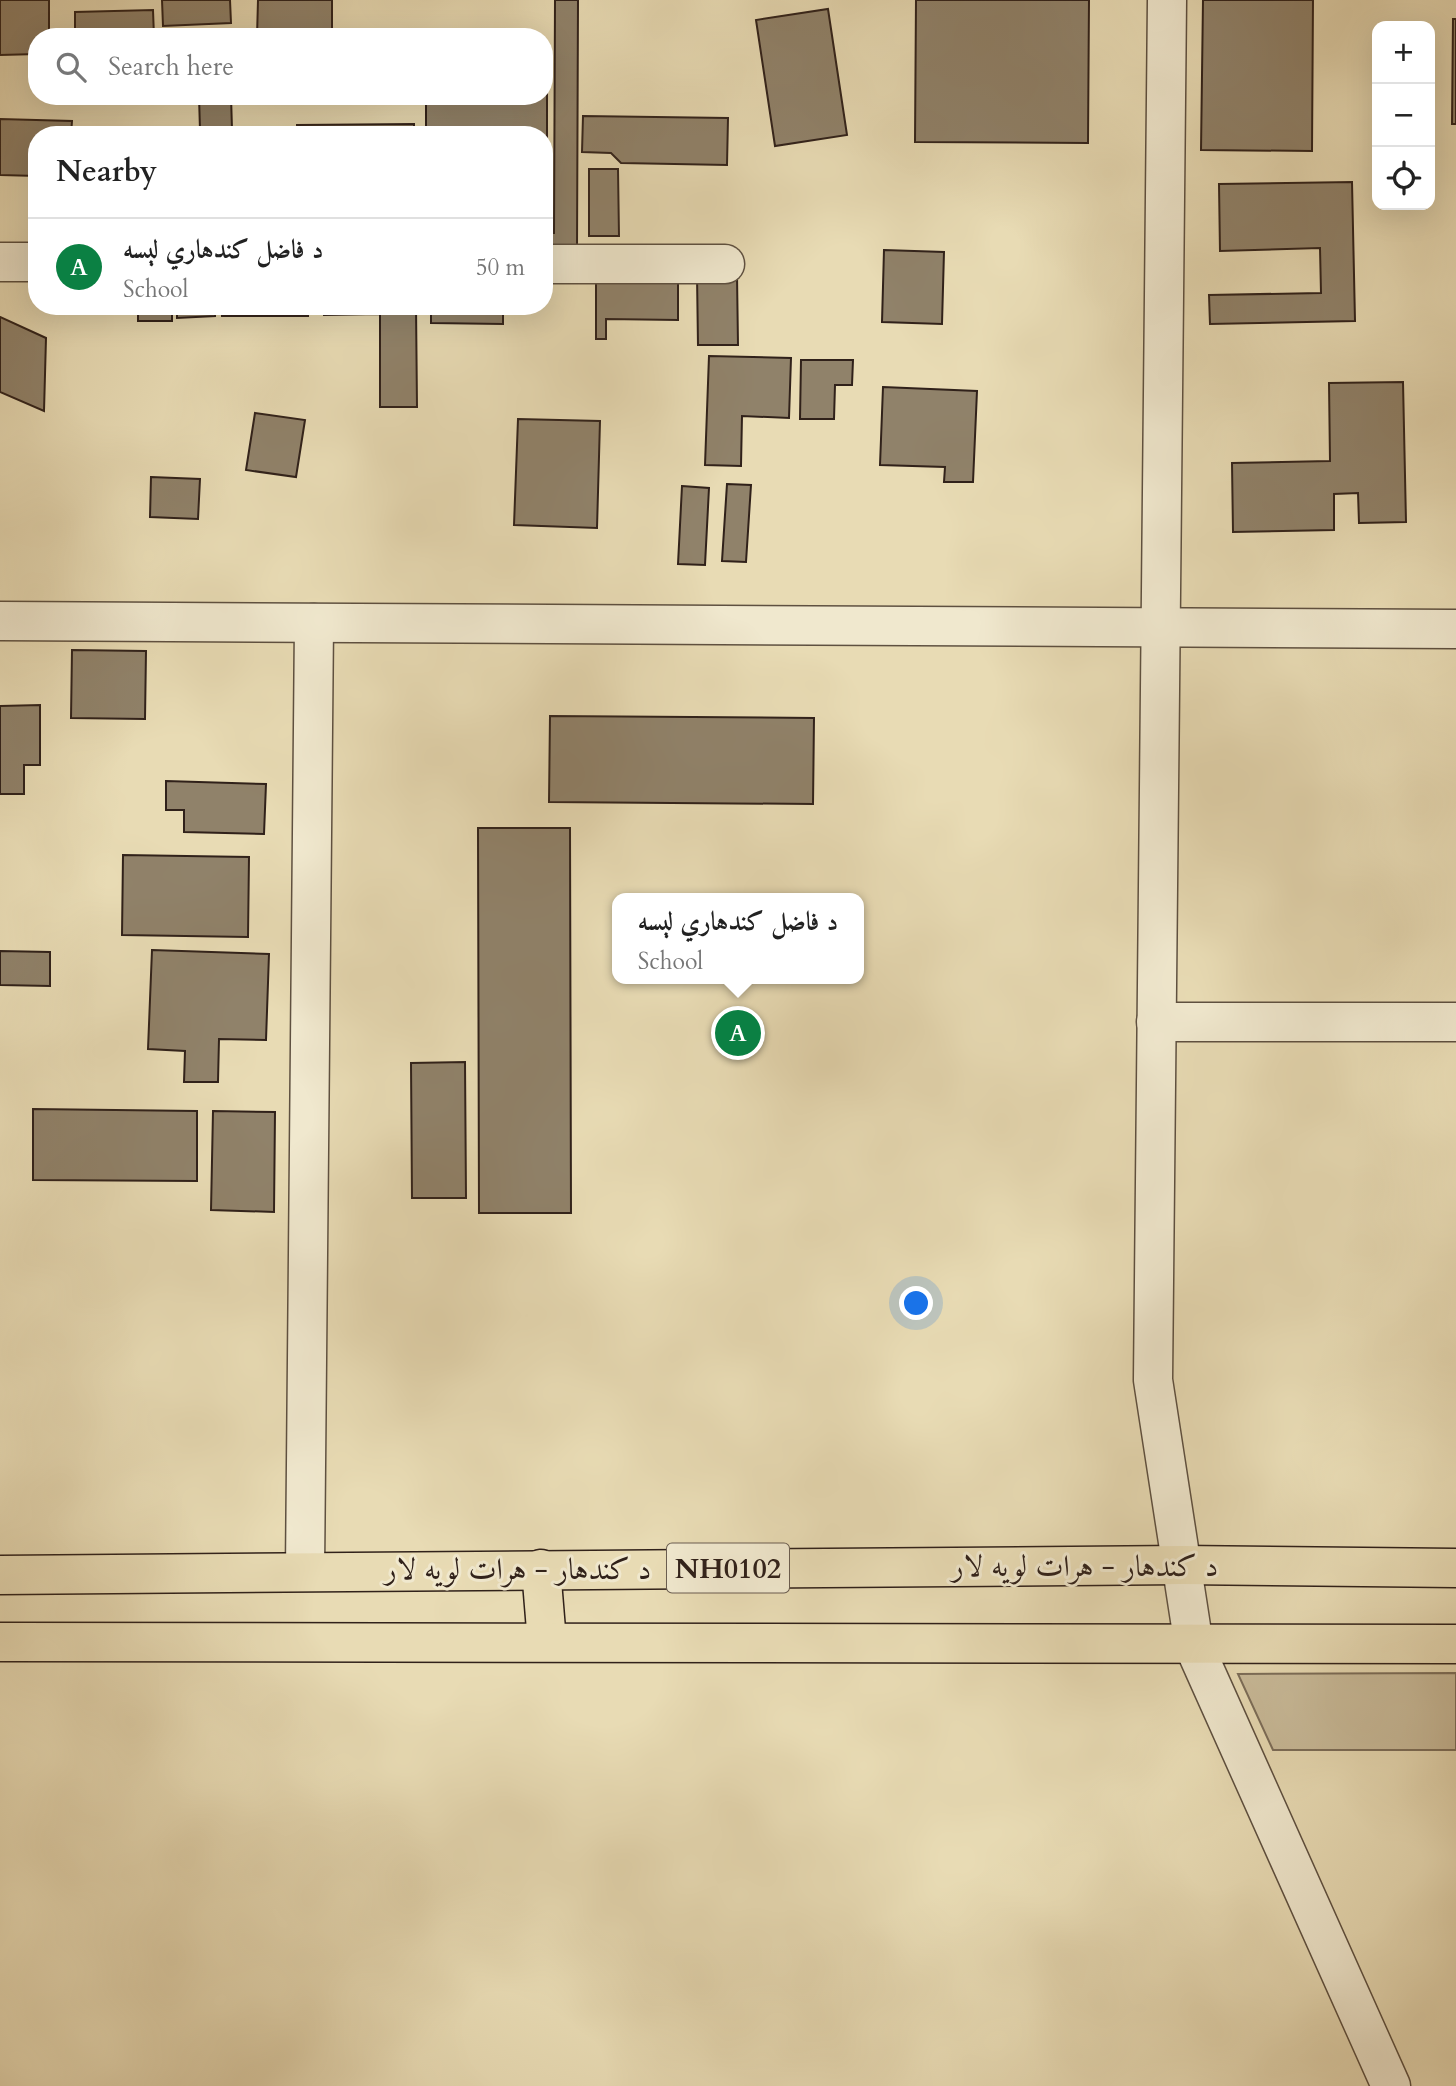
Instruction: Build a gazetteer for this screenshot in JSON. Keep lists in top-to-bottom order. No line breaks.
{"streets":{"highway":["د کندهار - هرات لويه لار","NH0102"]},"page":{"map_buttons":["+","−"],"search":"Search here","heading":"Nearby","list":[{"mark":"A","name":"د فاضل کندهاري لېسه","note":"School","value":"50 m"}],"popup":["د فاضل کندهاري لېسه","School"],"pins":"A"}}
